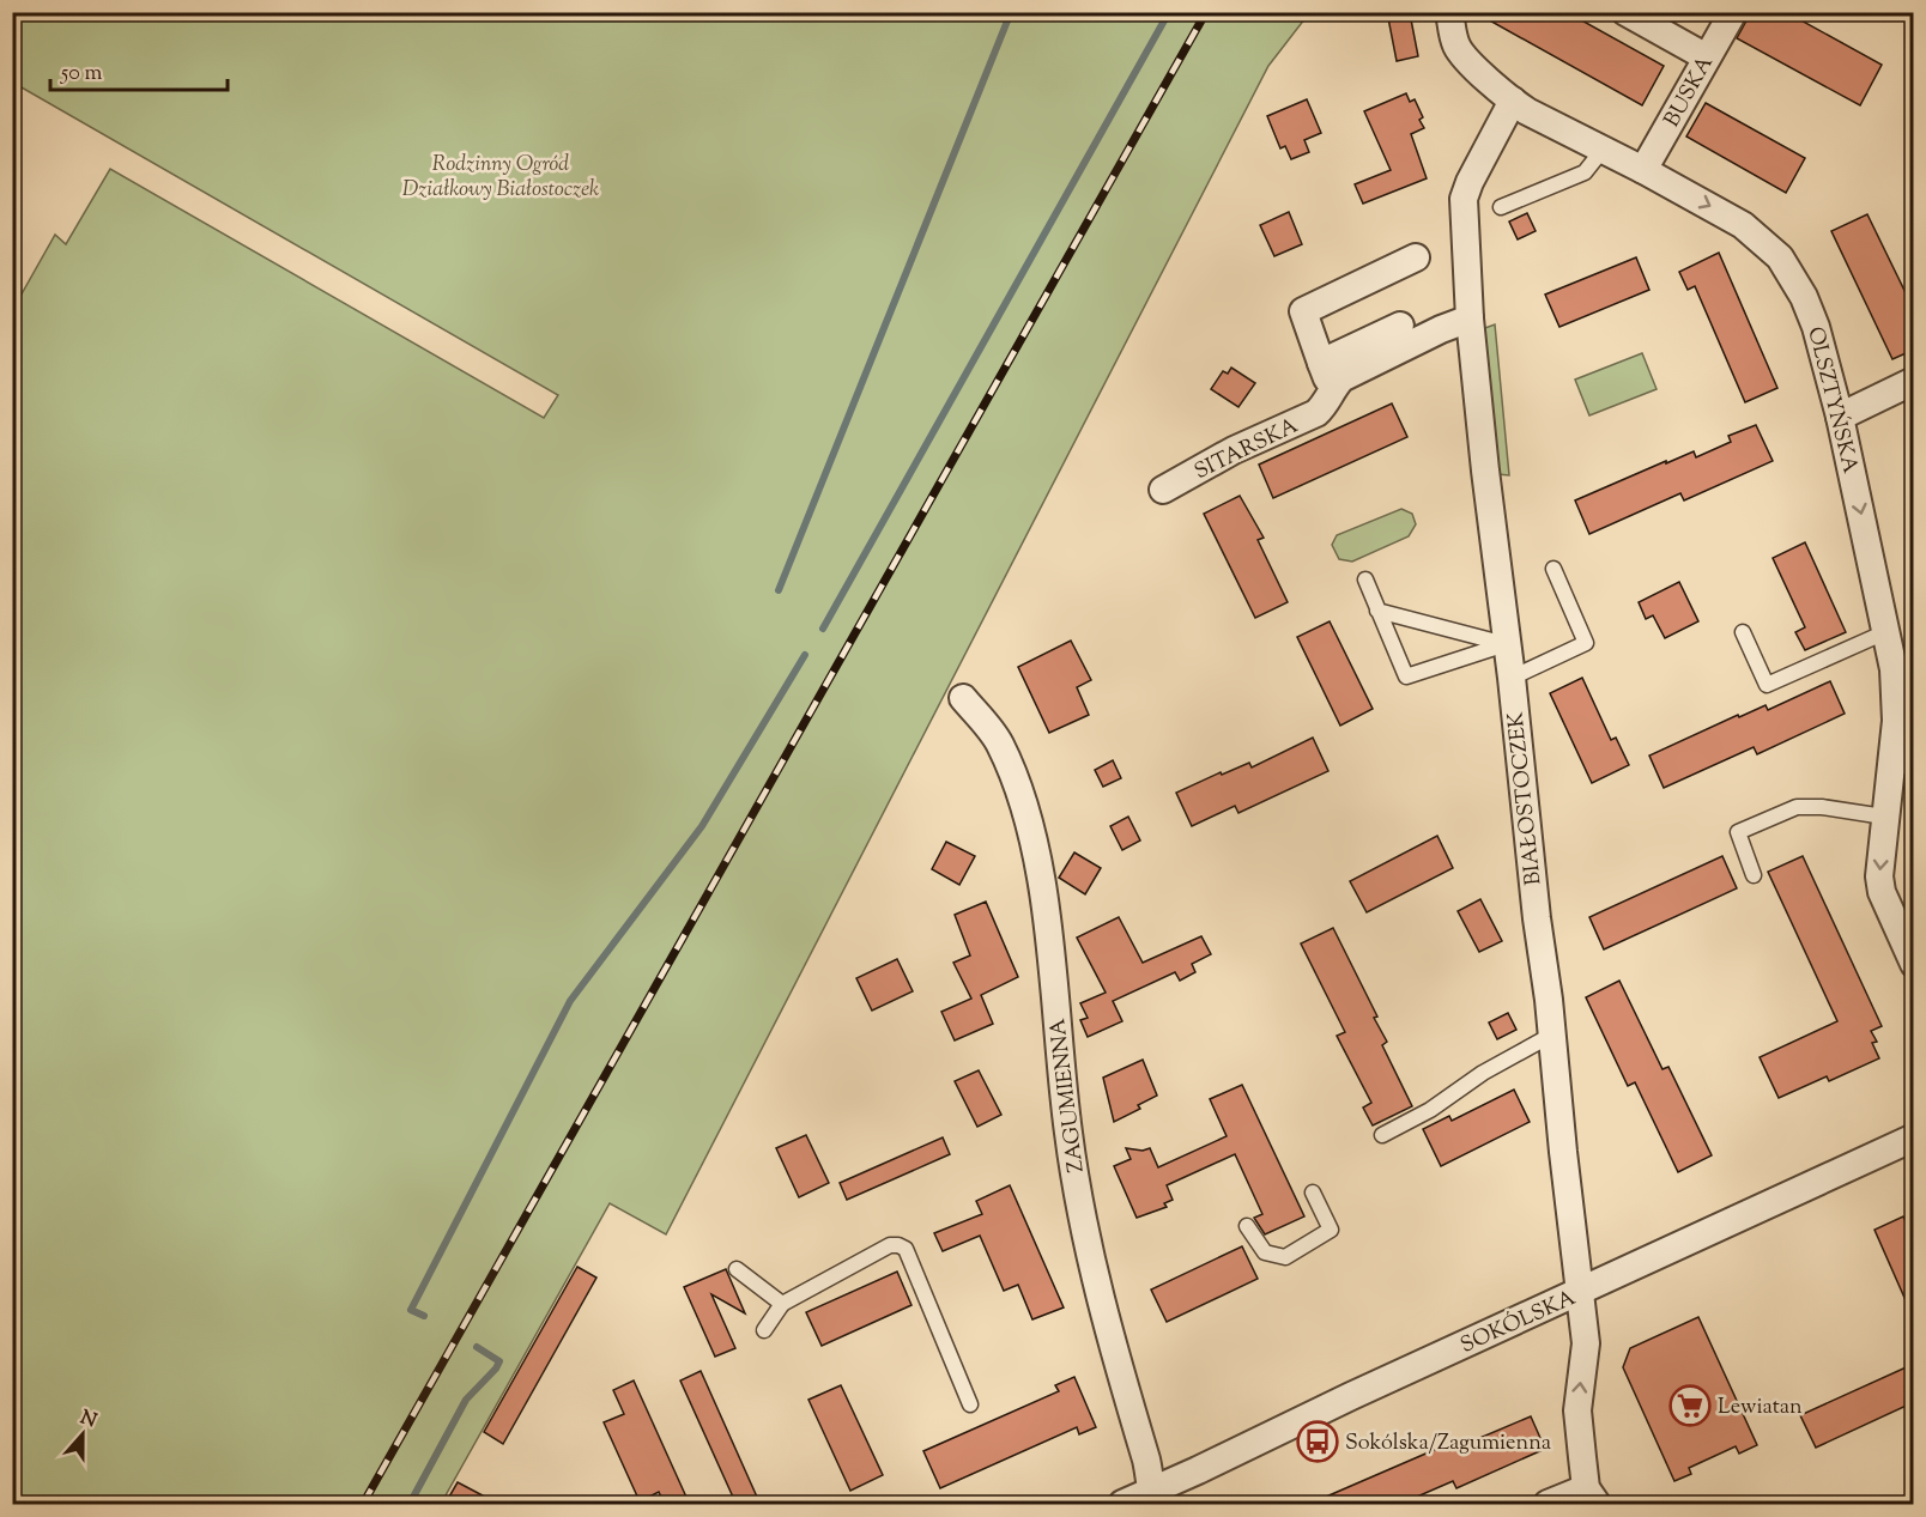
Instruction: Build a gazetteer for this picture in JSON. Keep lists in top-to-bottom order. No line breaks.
{"streets":{"street":["BUSKA","OLSZTYŃSKA","SITARSKA","BIAŁOSTOCZEK","ZAGUMIENNA","SOKÓLSKA"]},"crossings":[["BUSKA","OLSZTYŃSKA"],["OLSZTYŃSKA","BIAŁOSTOCZEK"],["SITARSKA","BIAŁOSTOCZEK"],["BIAŁOSTOCZEK","SOKÓLSKA"],["ZAGUMIENNA","SOKÓLSKA"]],"one_way":["OLSZTYŃSKA"],"parks":["Rodzinny Ogród Działkowy Białostoczek"],"places":{"supermarket":["Lewiatan"],"bus stop":["Sokólska/Zagumienna"]},"scale_bar":"50 m","north":"top"}
